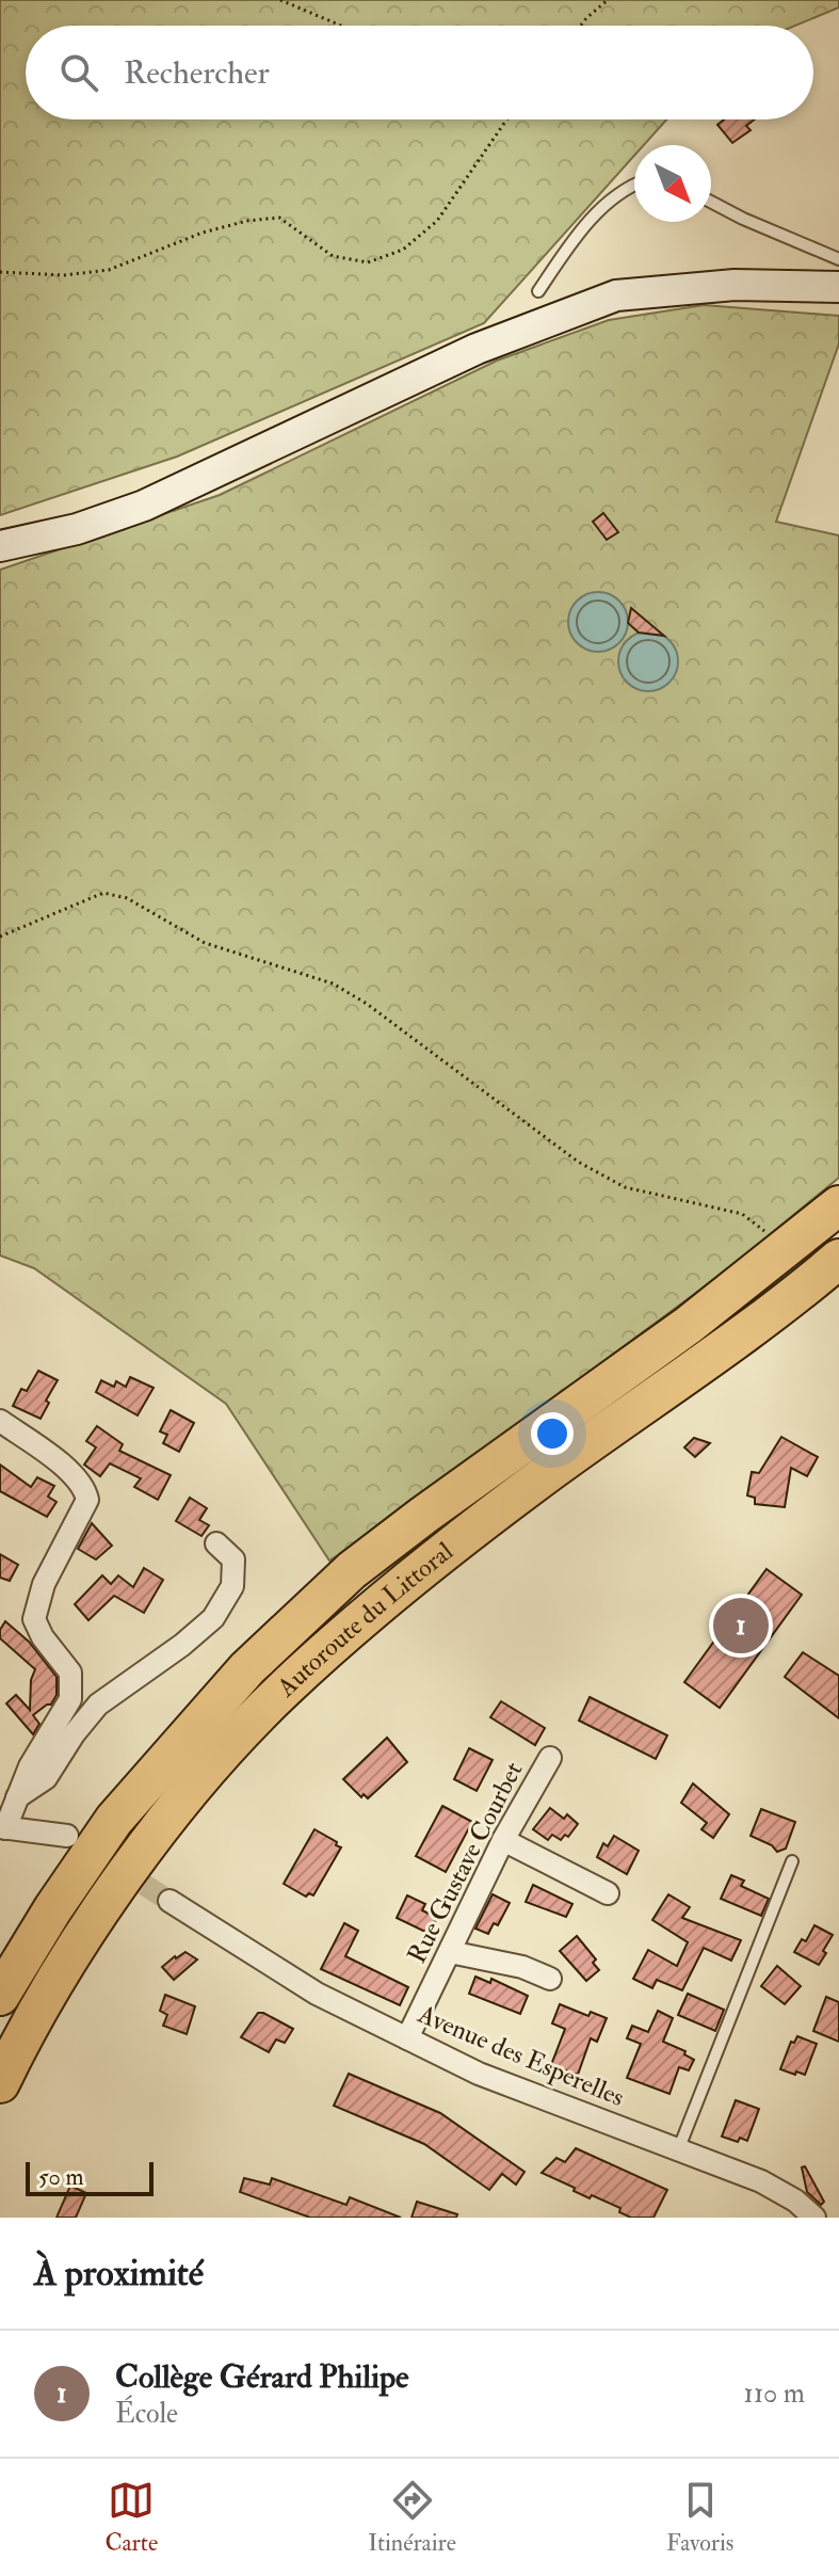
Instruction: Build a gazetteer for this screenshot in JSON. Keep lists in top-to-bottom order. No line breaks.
{"streets":{"highway":["Autoroute du Littoral"],"street":["Rue Gustave Courbet","Avenue des Esperelles"]},"crossings":[["Rue Gustave Courbet","Avenue des Esperelles"]],"scale_bar":"50 m","north":"bottom right","page":{"search":"Rechercher","pins":"1","scale":"50 m","heading":"À proximité","list":[{"mark":"1","name":"Collège Gérard Philipe","note":"École","value":"110 m"}],"nav":["Carte","Itinéraire","Favoris"]}}
